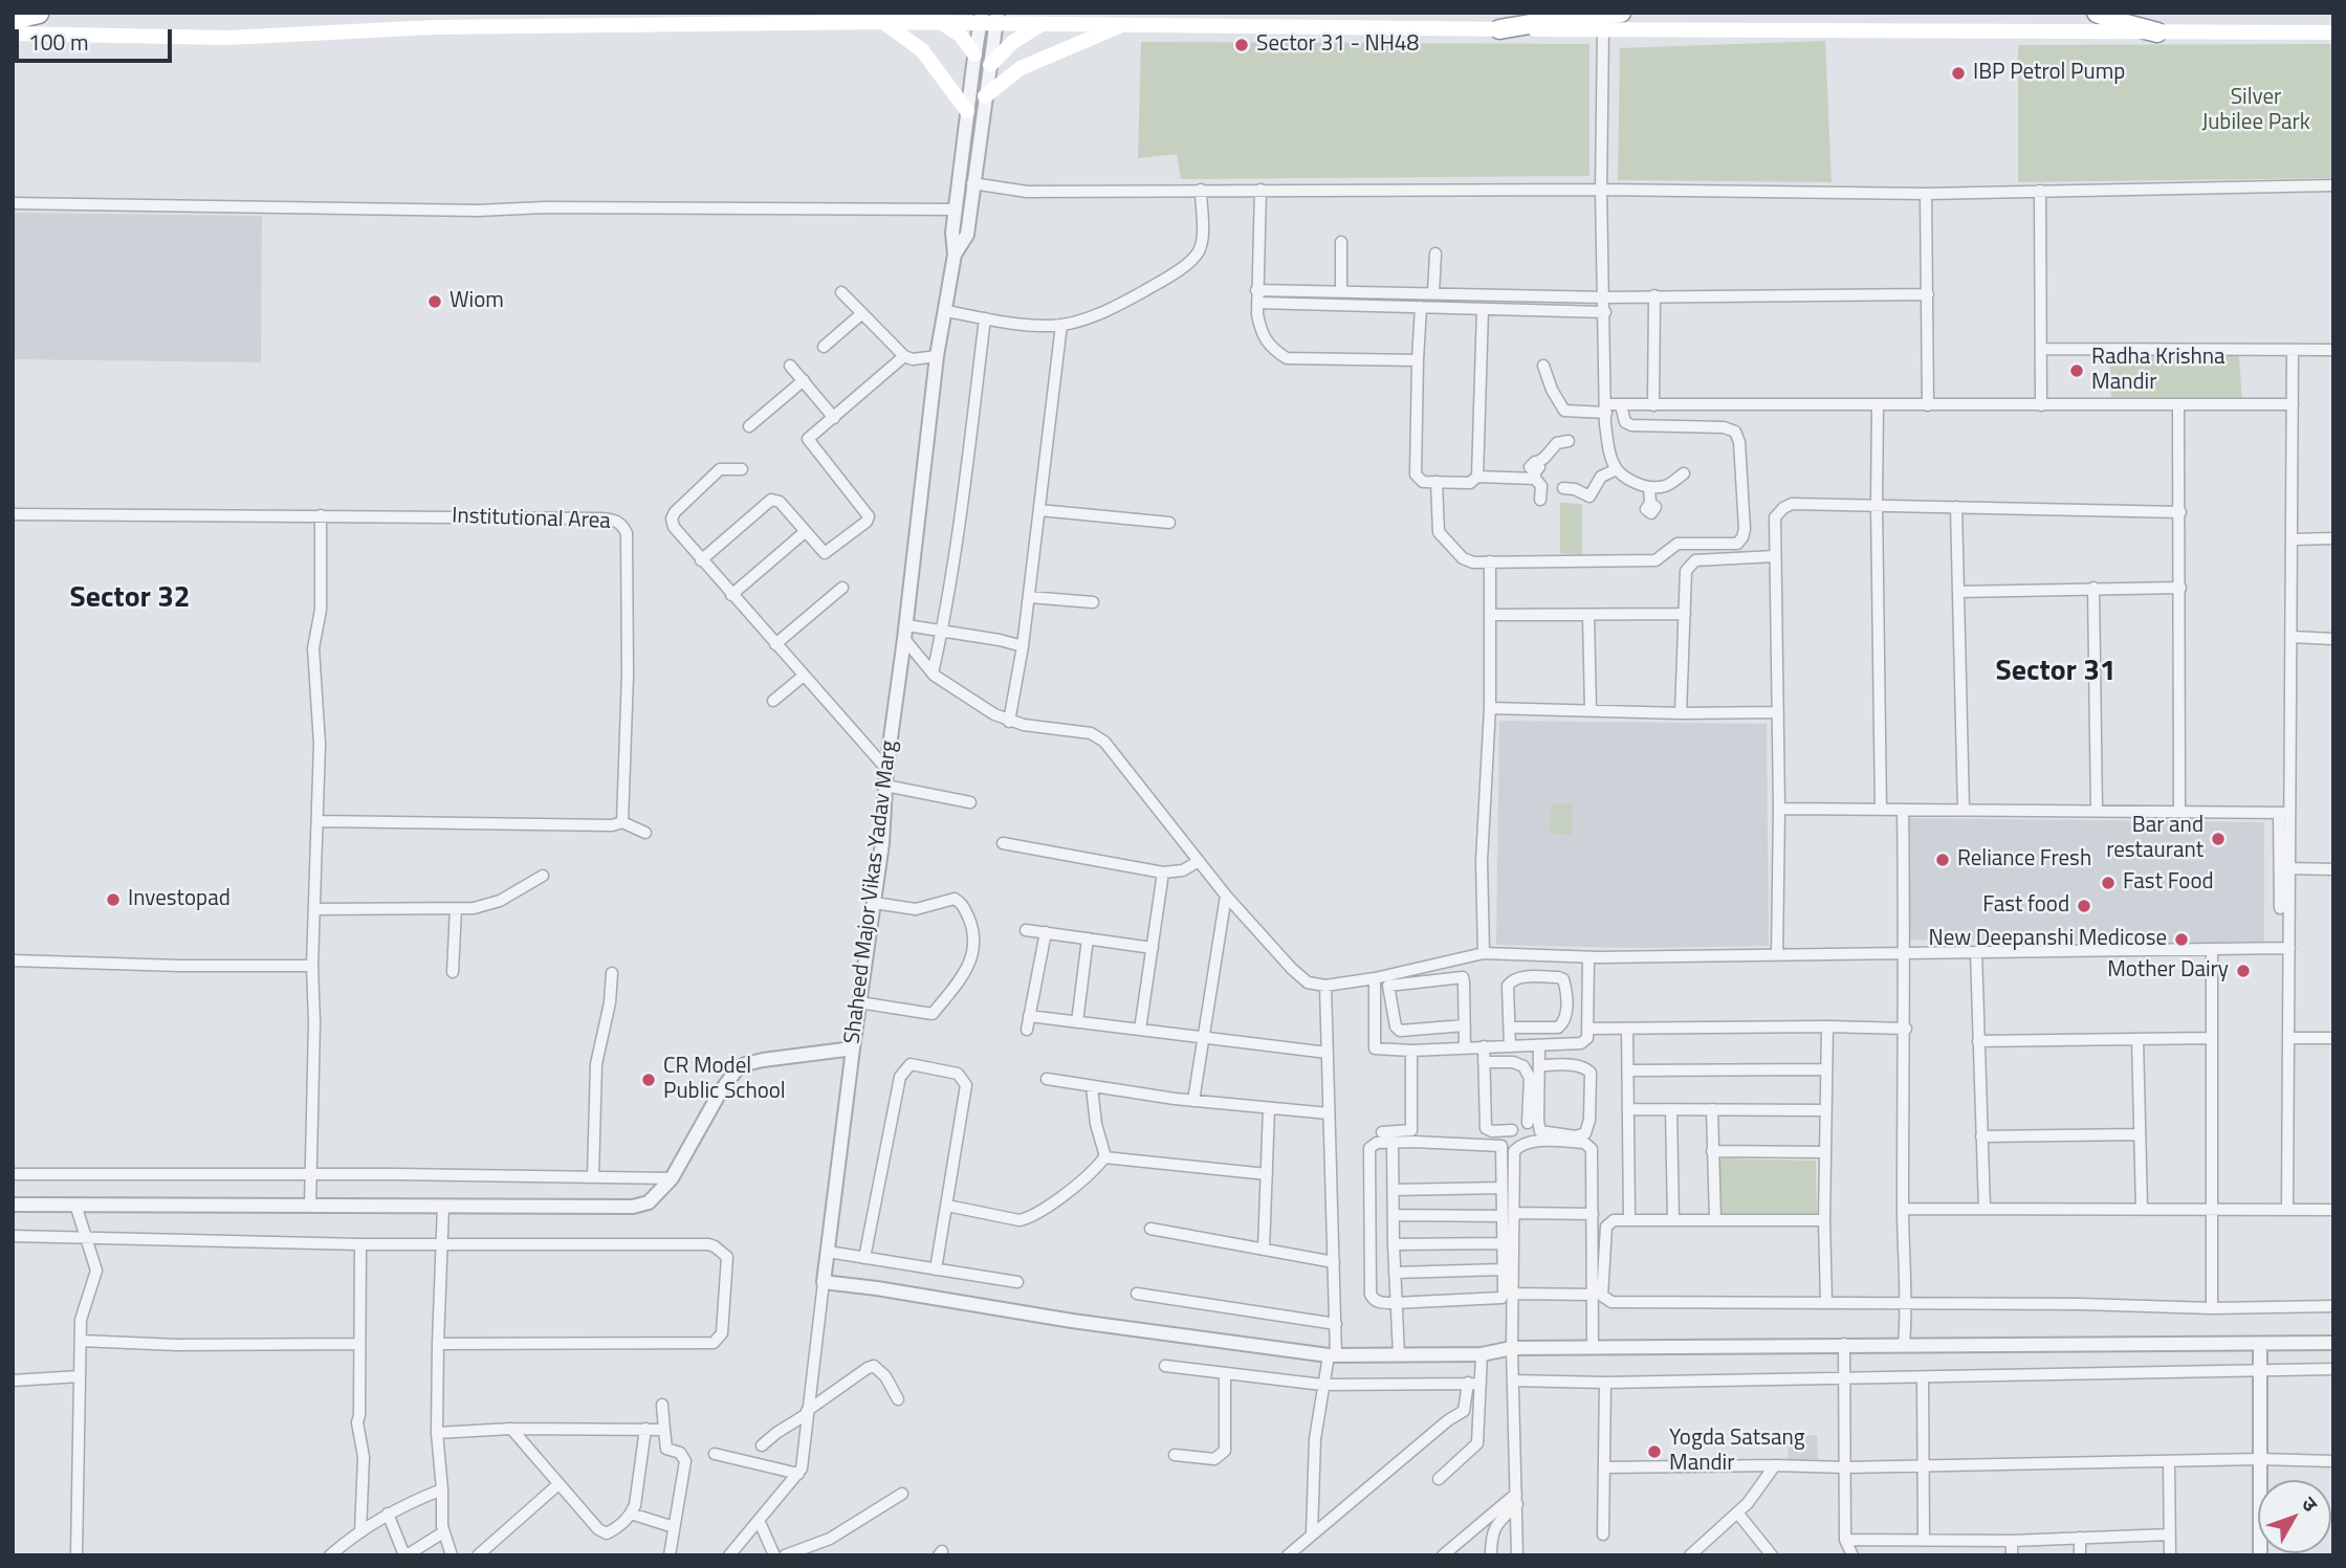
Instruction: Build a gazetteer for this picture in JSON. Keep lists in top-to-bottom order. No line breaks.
{"streets":{"street":["Institutional Area","Shaheed Major Vikas Yadav Marg"]},"districts":["Sector 32","Sector 31"],"parks":["Silver Jubilee Park"],"places":["Sector 31 - NH48","IBP Petrol Pump","Wiom","Radha Krishna Mandir","Bar and restaurant","Reliance Fresh","Fast Food","Investopad","Fast food","New Deepanshi Medicose","Mother Dairy","CR Model Public School","Yogda Satsang Mandir"],"scale_bar":"100 m","north":"top right"}
